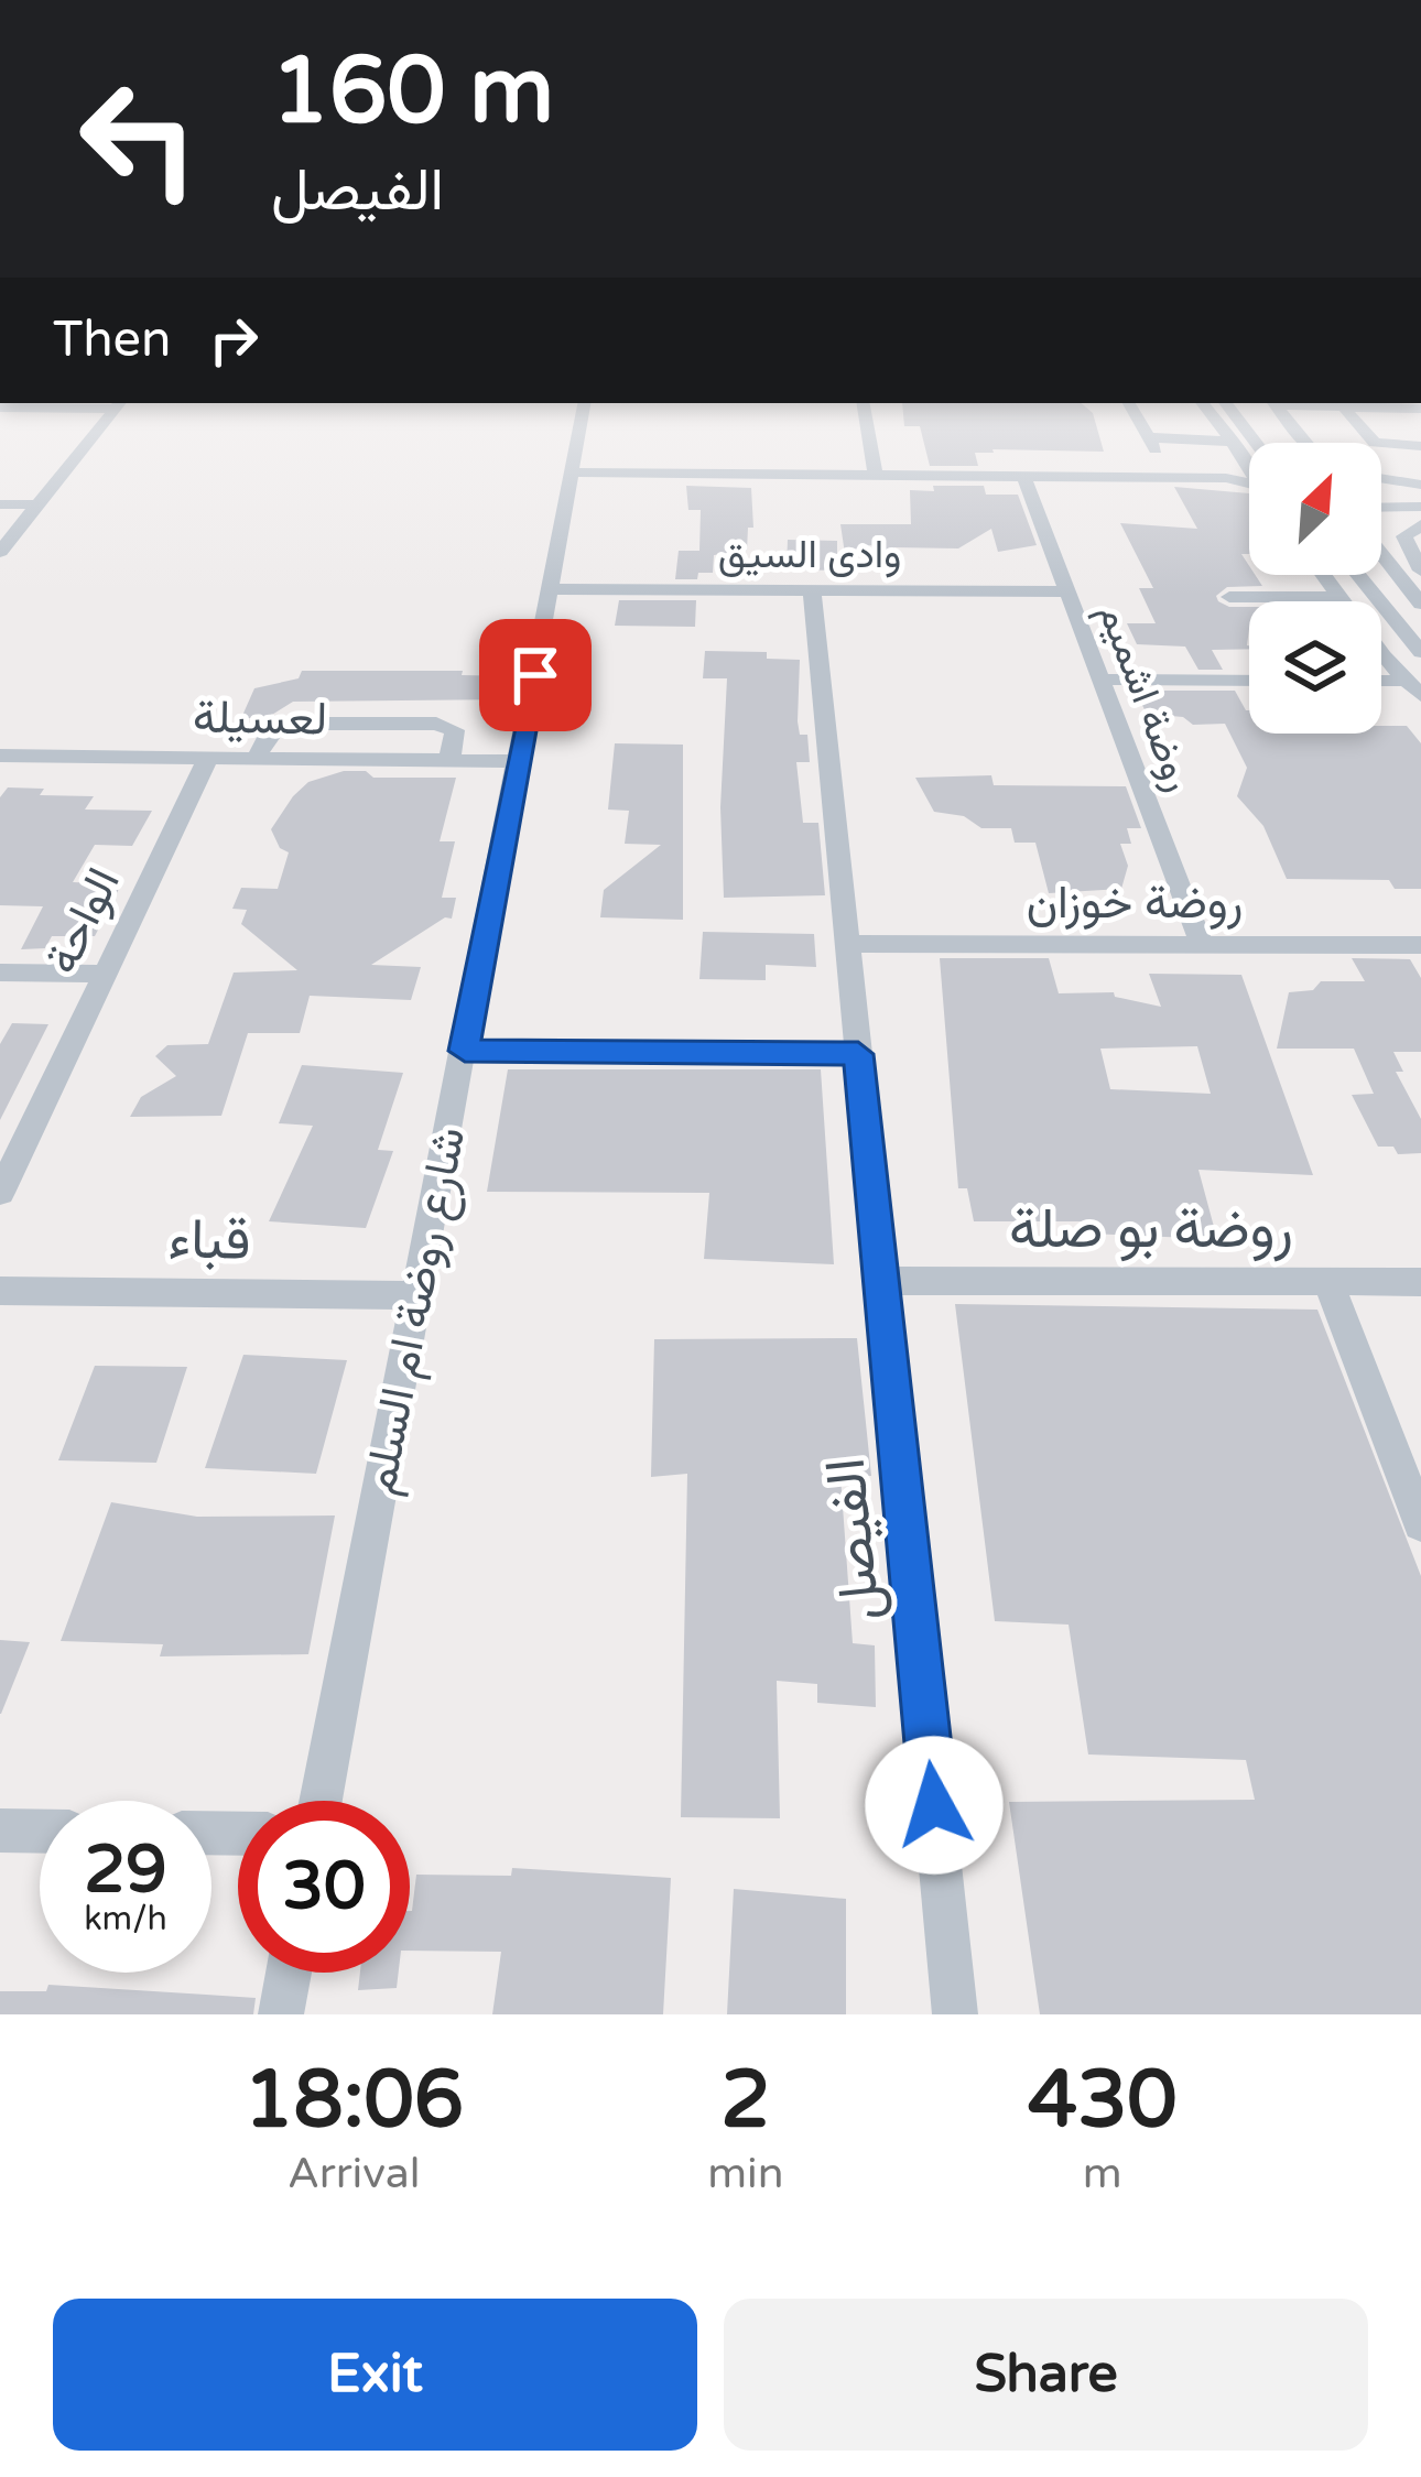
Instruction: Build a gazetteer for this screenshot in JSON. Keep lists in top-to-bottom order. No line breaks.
{"streets":{"street":["وادى السيق","روضة اشميم","لعسيلة","روضة خوزان","الواحة","روضة بو صلة","قباء","شارع روضة ام السلم","الفيصل"]},"crossings":[["وادى السيق","روضة اشميم"],["وادى السيق","شارع روضة ام السلم"],["وادى السيق","الفيصل"],["روضة اشميم","روضة خوزان"],["لعسيلة","الواحة"],["لعسيلة","شارع روضة ام السلم"],["روضة خوزان","الفيصل"],["روضة بو صلة","الفيصل"],["قباء","شارع روضة ام السلم"]],"north":"top right","page":{"turn":["160 m","الفيصل"],"then":"Then","speed":"29 km/h","limit":"30","eta":["18:06","Arrival","2","min","430","m"],"buttons":["Exit","Share"]}}
